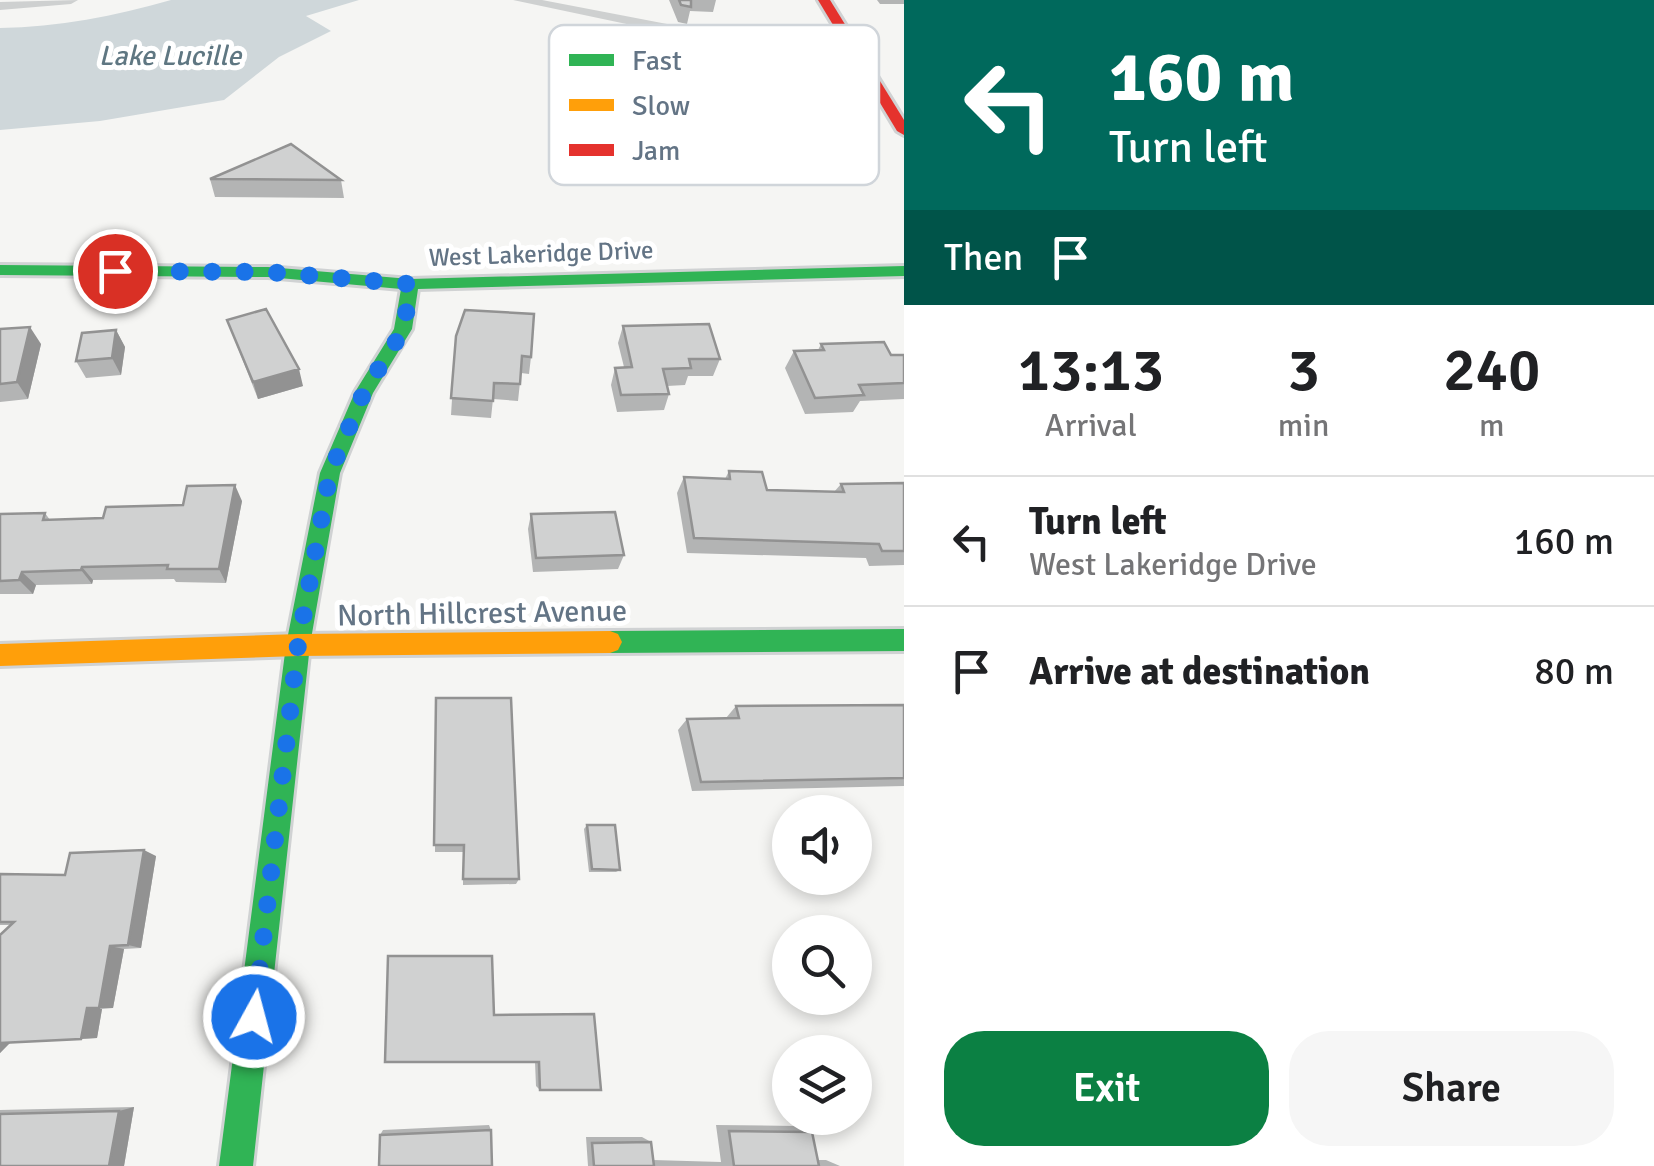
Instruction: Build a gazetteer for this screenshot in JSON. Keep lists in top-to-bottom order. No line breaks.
{"streets":{"street":["West Lakeridge Drive","North Hillcrest Avenue"]},"water":["Lake Lucille"],"legend":["Fast","Slow","Jam"],"page":{"turn":["160 m","Turn left"],"then":"Then","eta":["13:13","Arrival","3","min","240","m"],"list":[{"name":"Turn left","note":"West Lakeridge Drive","value":"160 m"},{"name":"Arrive at destination","value":"80 m"}],"buttons":["Exit","Share"]}}
